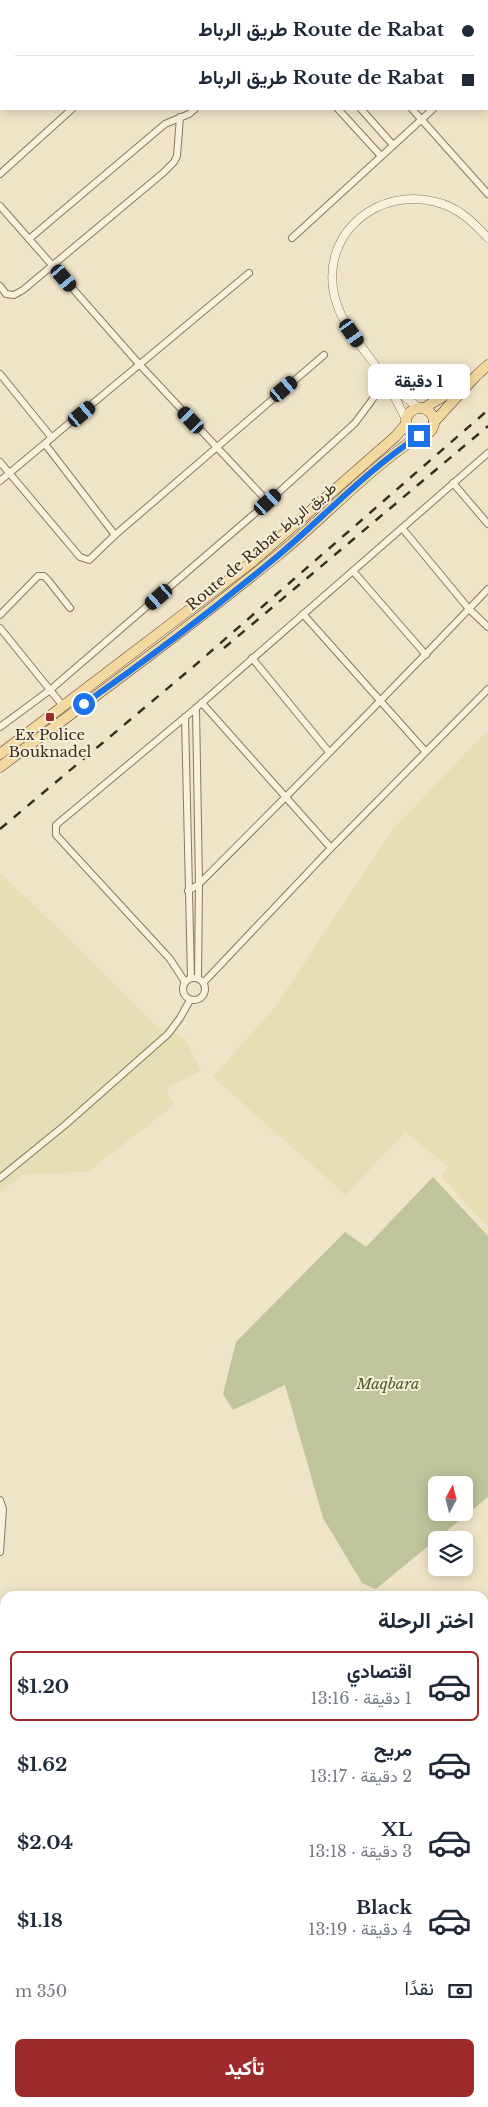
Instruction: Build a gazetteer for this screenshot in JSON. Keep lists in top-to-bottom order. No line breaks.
{"streets":{"main road":["Route de Rabat طريق الرباط"]},"parks":["Maqbara"],"places":{"transit":["Ex Police Bouknadel"]},"north":"top","page":{"banner":["Route de Rabat طريق الرباط","Route de Rabat طريق الرباط"],"bubble":"1 دقيقة","heading":"اختر الرحلة","list":[{"name":"اقتصادي","note":"1 دقيقة · 13:16","value":"$1.20"},{"name":"مريح","note":"2 دقيقة · 13:17","value":"$1.62"},{"name":"XL","note":"3 دقيقة · 13:18","value":"$2.04"},{"name":"Black","note":"4 دقيقة · 13:19","value":"$1.18"}],"pay":["نقدًا","350 m"],"buttons":"تأكيد"}}
